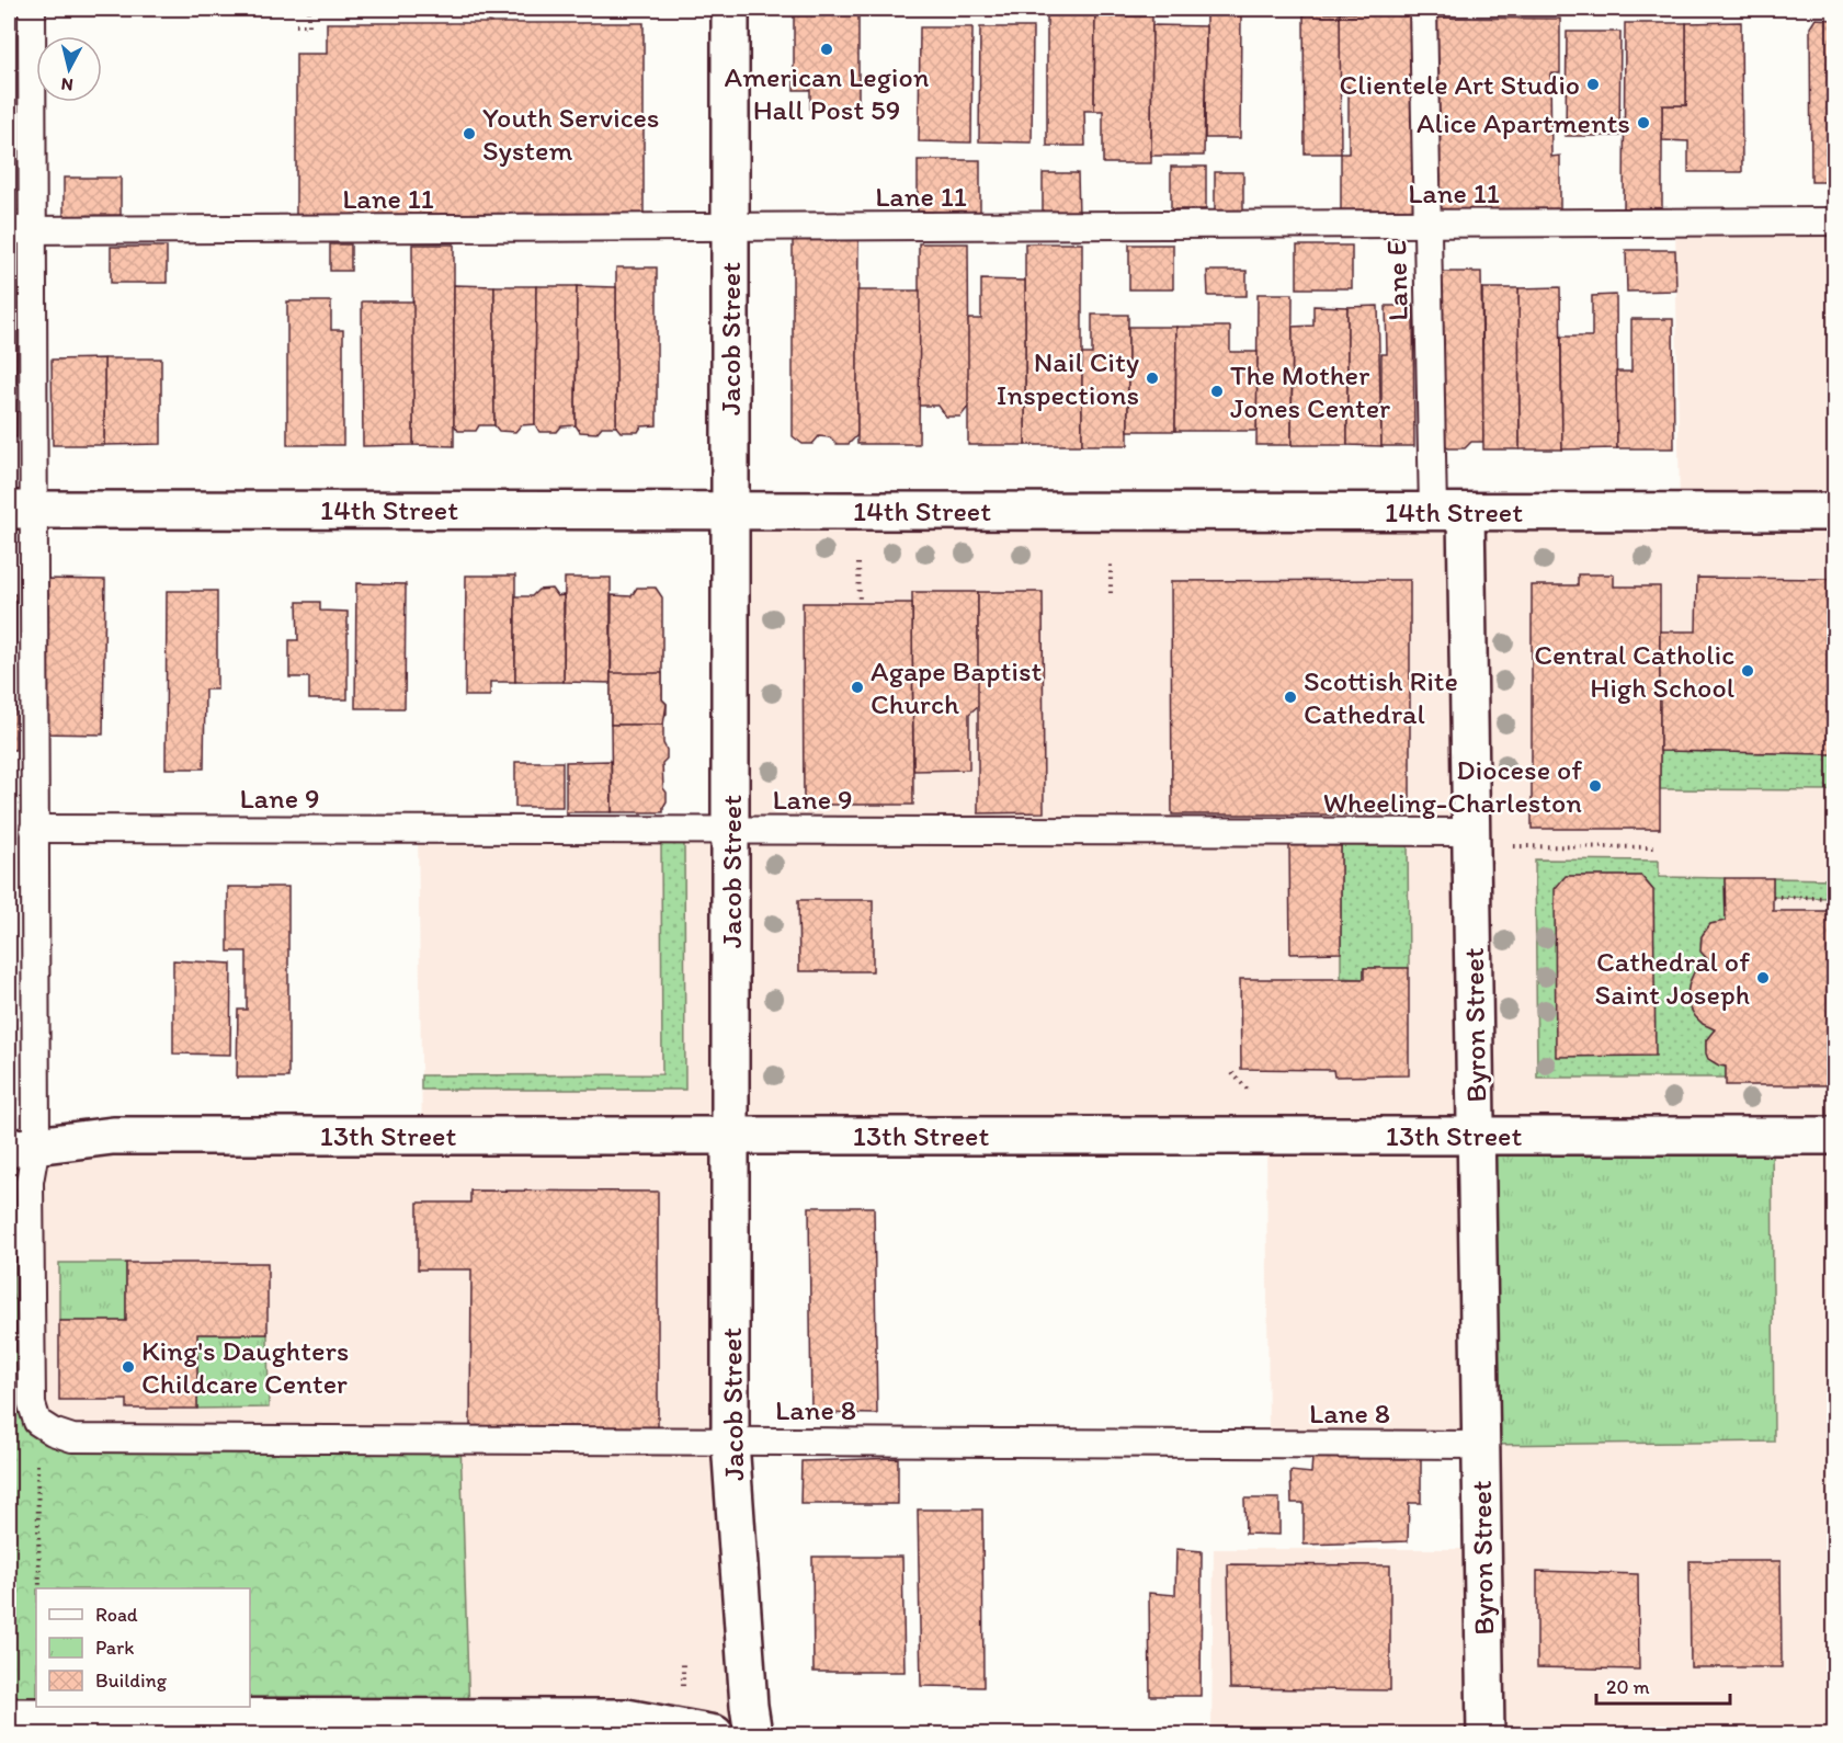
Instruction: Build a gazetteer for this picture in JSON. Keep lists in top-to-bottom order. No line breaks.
{"streets":{"street":["Jacob Street","14th Street","Byron Street","13th Street"],"lane":["Lane 11","Lane E","Lane 9","Lane 8"]},"crossings":[["Lane 11","Lane E"],["Lane 11","Jacob Street"],["Lane E","14th Street"],["Lane E","Byron Street"],["Jacob Street","14th Street"],["Jacob Street","Lane 9"],["Jacob Street","13th Street"],["Jacob Street","Lane 8"],["14th Street","Byron Street"],["Lane 9","Byron Street"],["Byron Street","13th Street"],["Byron Street","Lane 8"]],"places":["American Legion Hall Post 59","Clientele Art Studio","Alice Apartments","Youth Services System","Nail City Inspections","The Mother Jones Center","Central Catholic High School","Agape Baptist Church","Scottish Rite Cathedral","Diocese of Wheeling-Charleston","Cathedral of Saint Joseph","King's Daughters Childcare Center"],"legend":["Road","Park","Building"],"scale_bar":"20 m","north":"bottom"}
